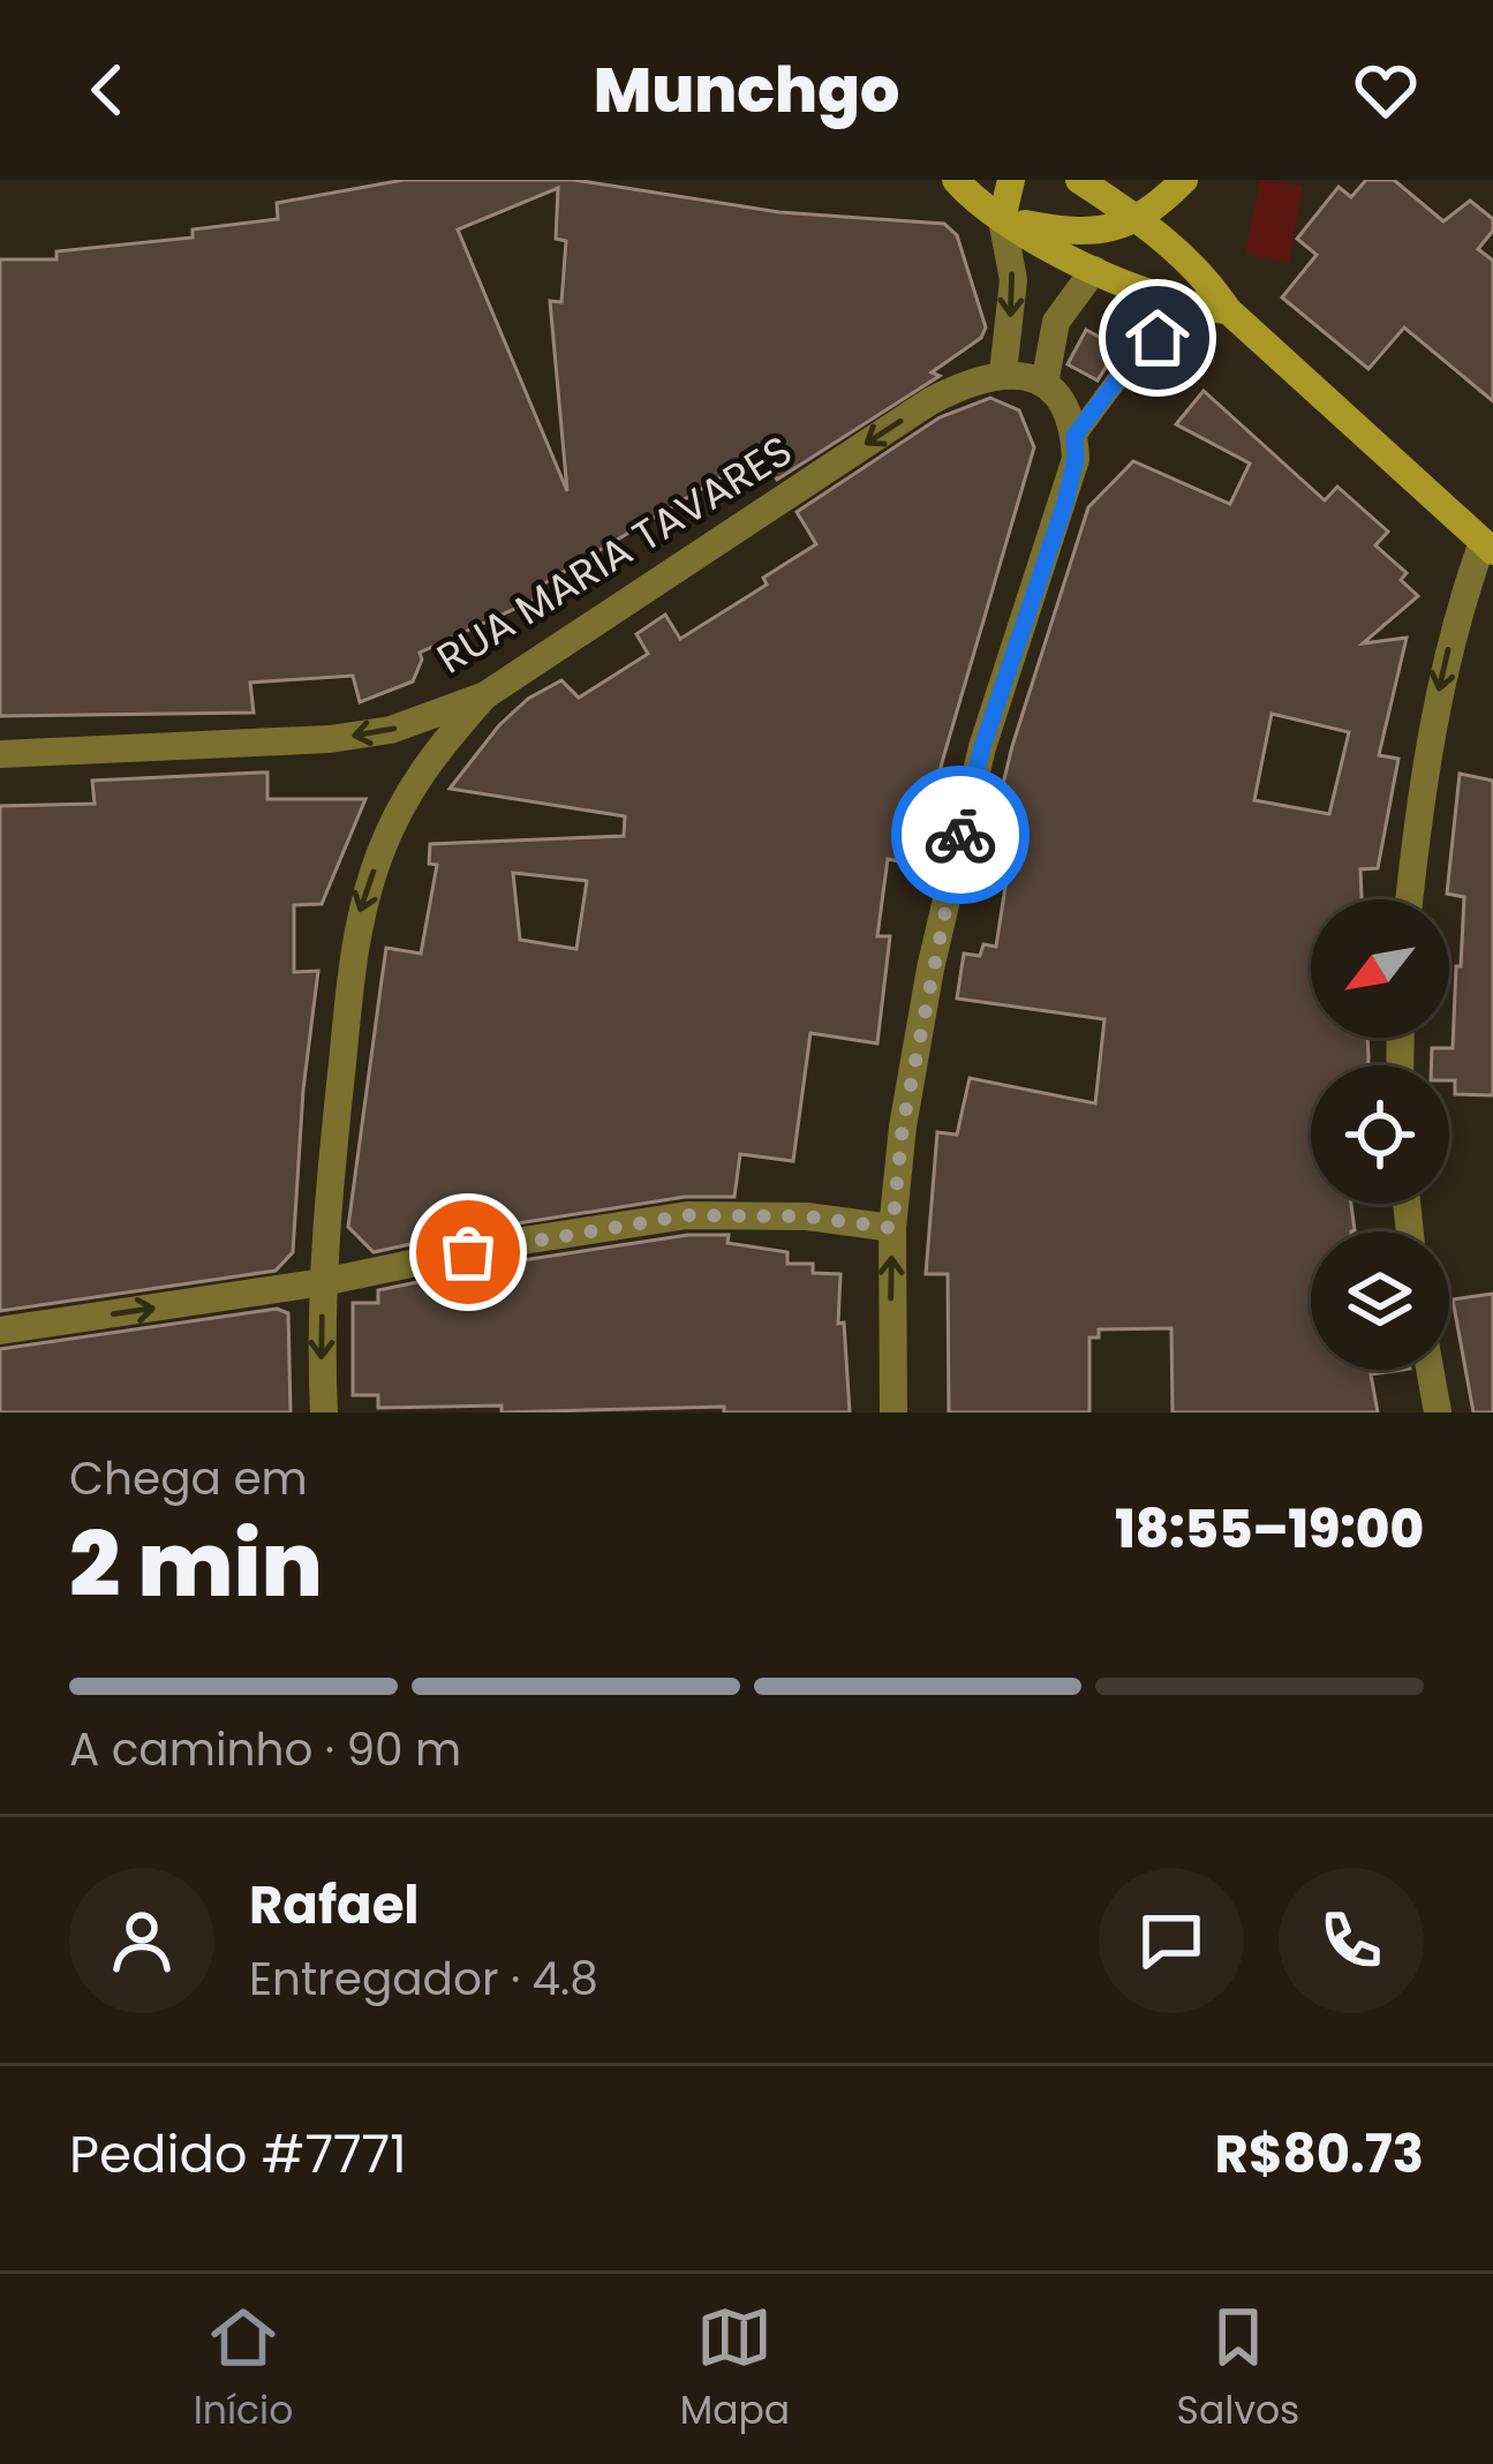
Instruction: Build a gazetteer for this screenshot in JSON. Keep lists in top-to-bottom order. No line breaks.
{"streets":{"street":["RUA MARIA TAVARES"]},"one_way":["RUA MARIA TAVARES"],"north":"bottom left","page":{"header":"Munchgo","heading":["2 min","Chega em","18:55–19:00"],"panel":["Rafael","Entregador · 4.8","Pedido #7771","R$80.73"],"bar":"A caminho · 90 m","tabs":["Início","Mapa","Salvos"]}}
